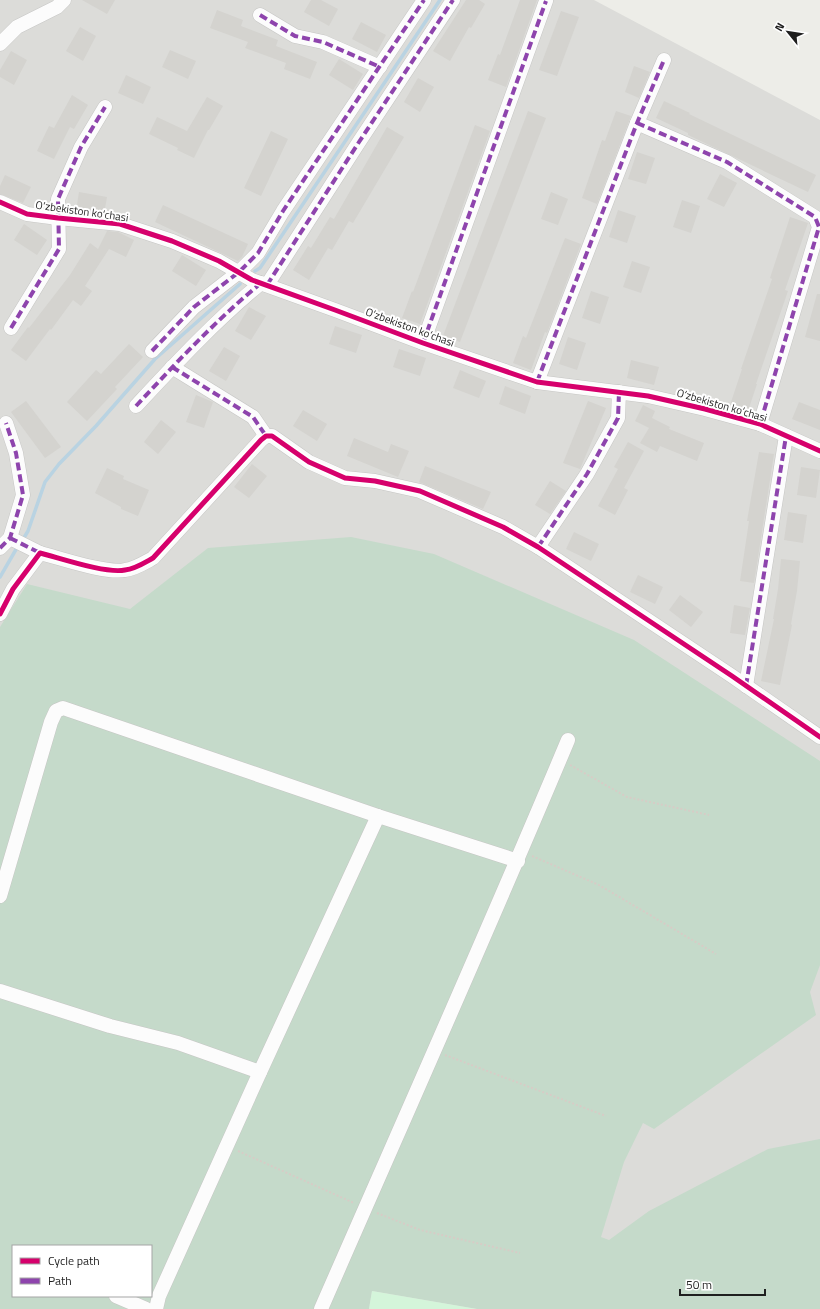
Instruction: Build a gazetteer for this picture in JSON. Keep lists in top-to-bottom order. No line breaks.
{"streets":{"street":["O‘zbekiston ko‘chasi"]},"legend":["Cycle path","Path"],"scale_bar":"50 m","north":"top left"}
